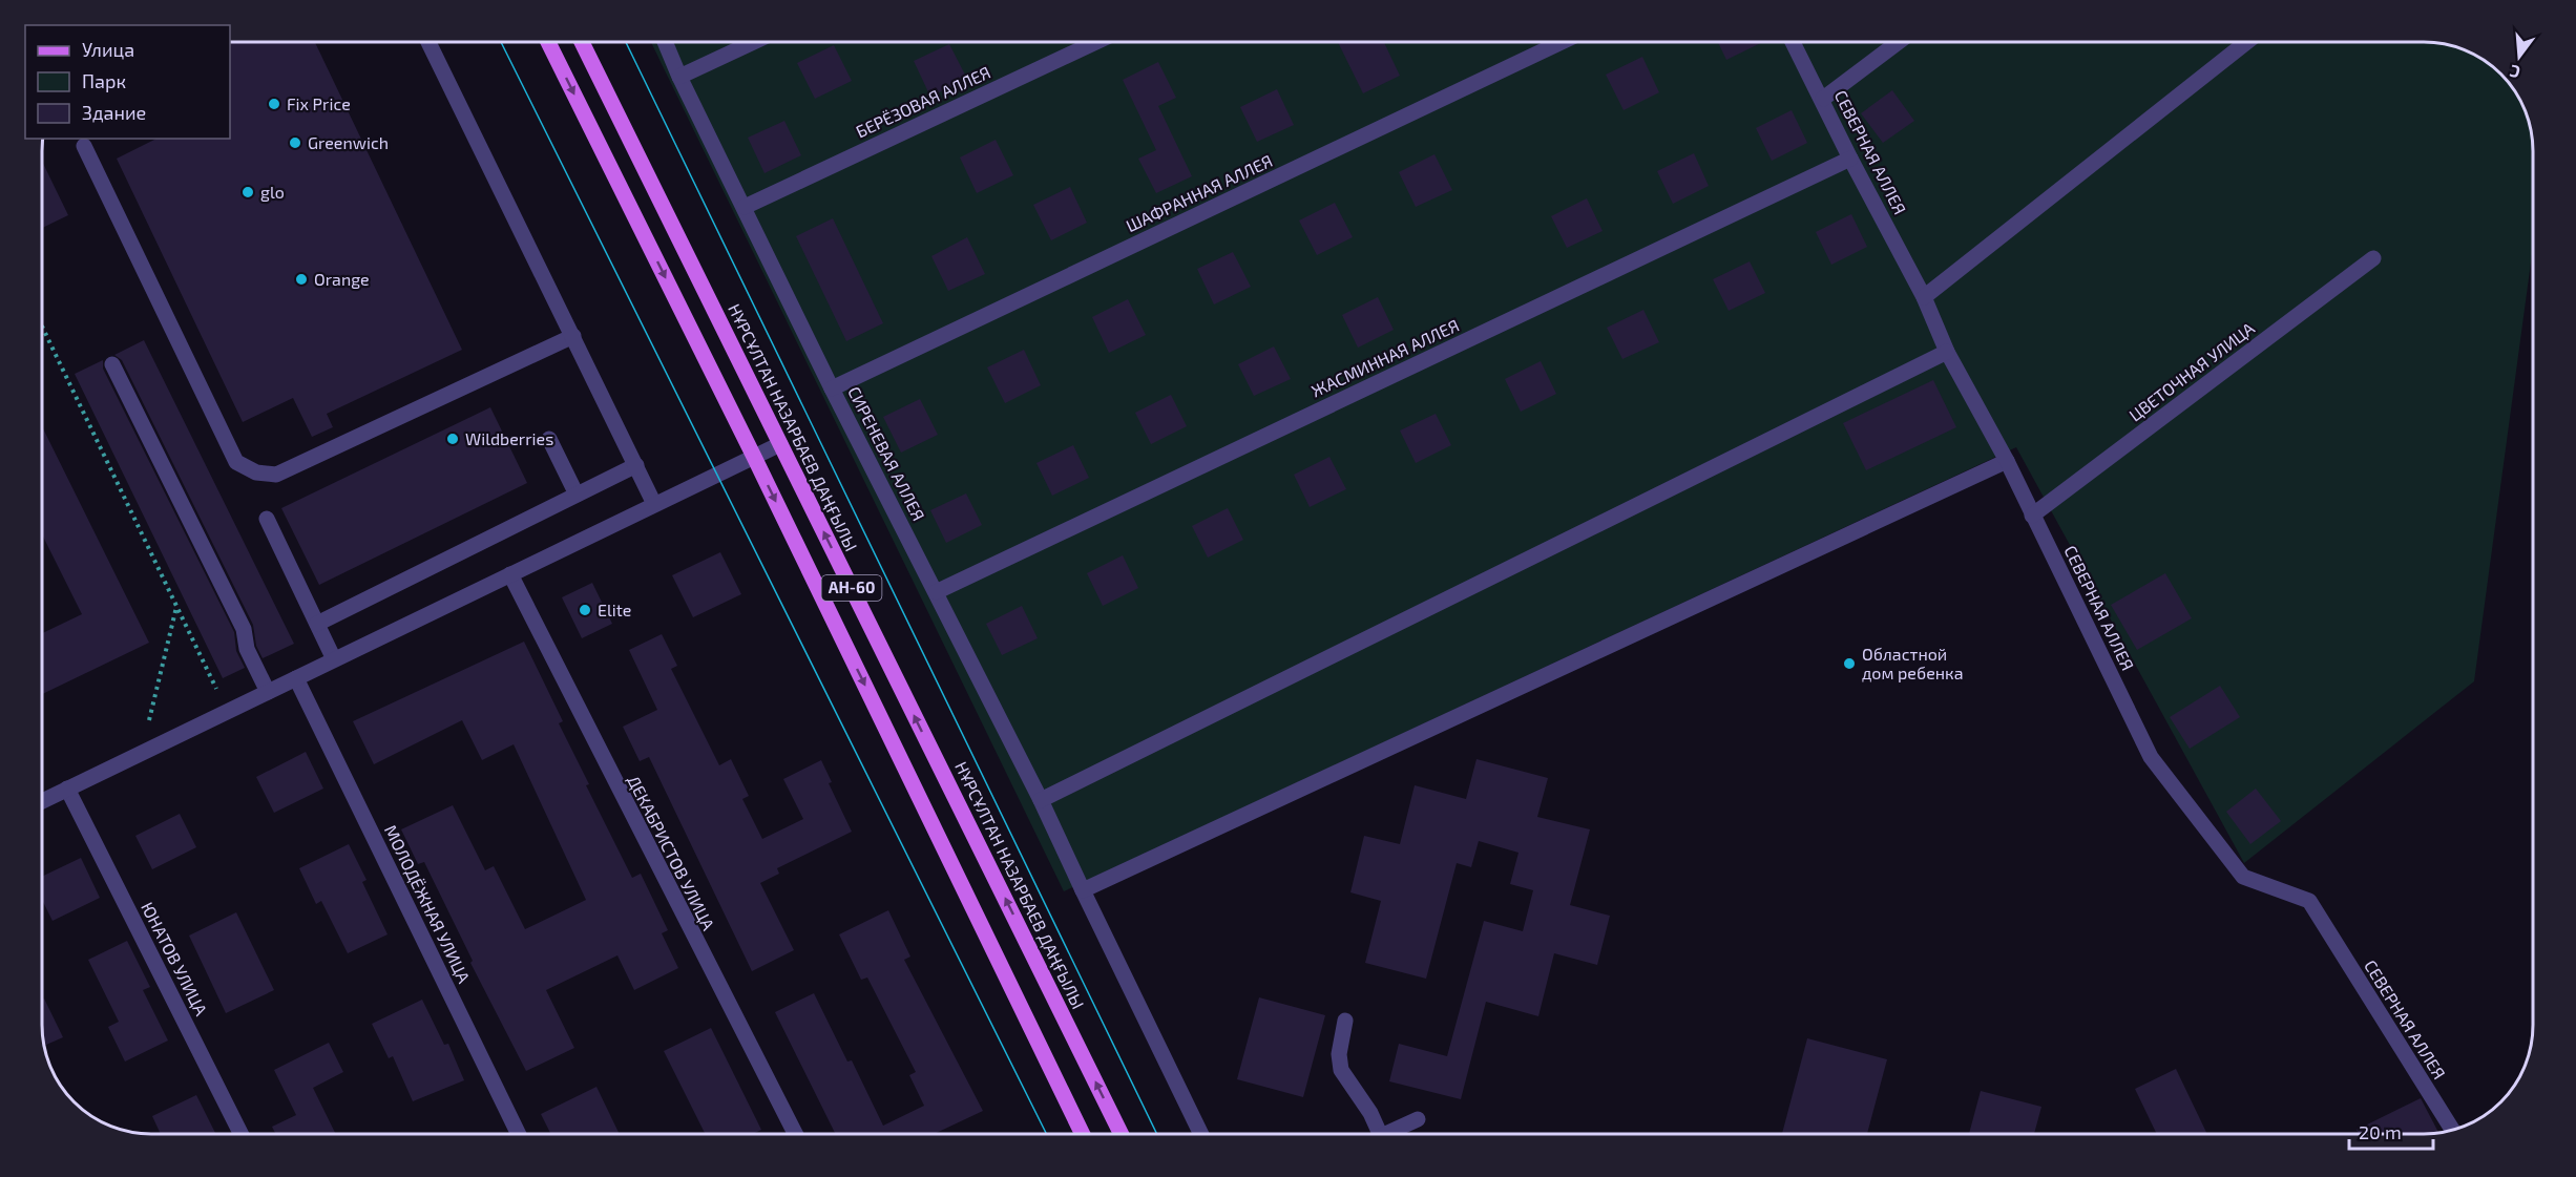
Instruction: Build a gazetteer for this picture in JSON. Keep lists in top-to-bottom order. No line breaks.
{"streets":{"main road":["НҰРСҰЛТАН НАЗАРБАЕВ ДАҢҒЫЛЫ","АН-60"],"street":["БЕРЁЗОВАЯ АЛЛЕЯ","СЕВЕРНАЯ АЛЛЕЯ","ШАФРАННАЯ АЛЛЕЯ","ЖАСМИННАЯ АЛЛЕЯ","ЦВЕТОЧНАЯ УЛИЦА","СИРЕНЕВАЯ АЛЛЕЯ","ДЕКАБРИСТОВ УЛИЦА","МОЛОДЁЖНАЯ УЛИЦА","ЮНАТОВ УЛИЦА"]},"crossings":[["БЕРЁЗОВАЯ АЛЛЕЯ","СИРЕНЕВАЯ АЛЛЕЯ"],["СЕВЕРНАЯ АЛЛЕЯ","ЖАСМИННАЯ АЛЛЕЯ"],["СЕВЕРНАЯ АЛЛЕЯ","ЦВЕТОЧНАЯ УЛИЦА"],["ШАФРАННАЯ АЛЛЕЯ","СИРЕНЕВАЯ АЛЛЕЯ"],["ЖАСМИННАЯ АЛЛЕЯ","СИРЕНЕВАЯ АЛЛЕЯ"]],"places":["Fix Price","Greenwich","glo","Orange","Wildberries","Elite","Областной дом ребенка"],"legend":["Улица","Парк","Здание"],"scale_bar":"20 m","north":"bottom"}
